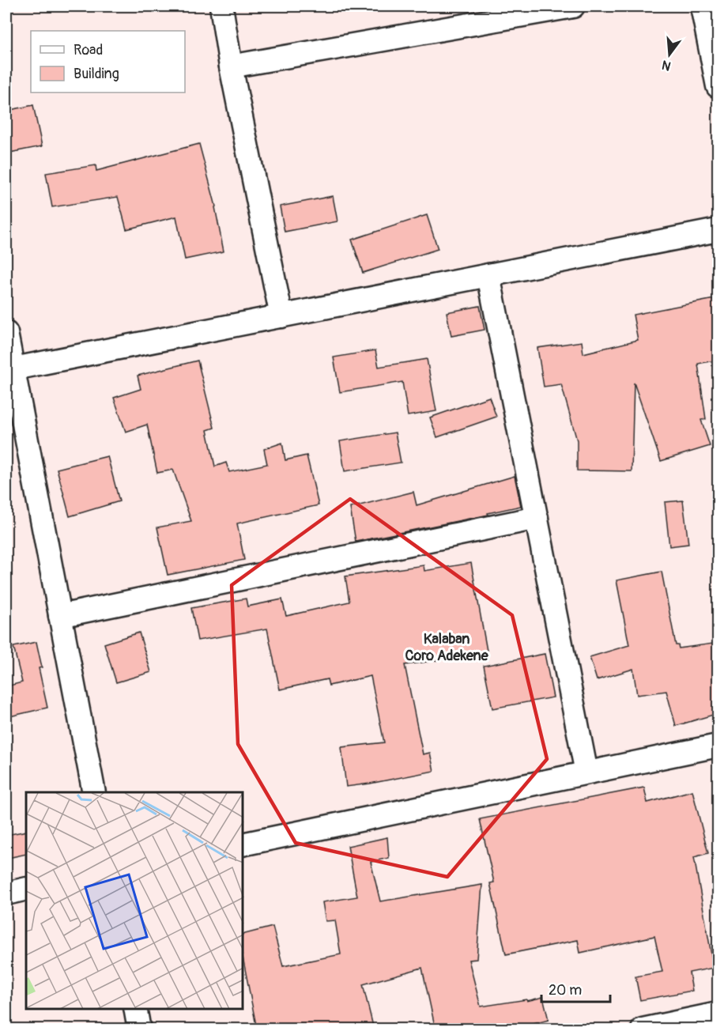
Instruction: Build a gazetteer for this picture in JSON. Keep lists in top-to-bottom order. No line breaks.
{"districts":["Kalaban Coro Adekene"],"legend":["Road","Building"],"scale_bar":"20 m","north":"bottom"}
